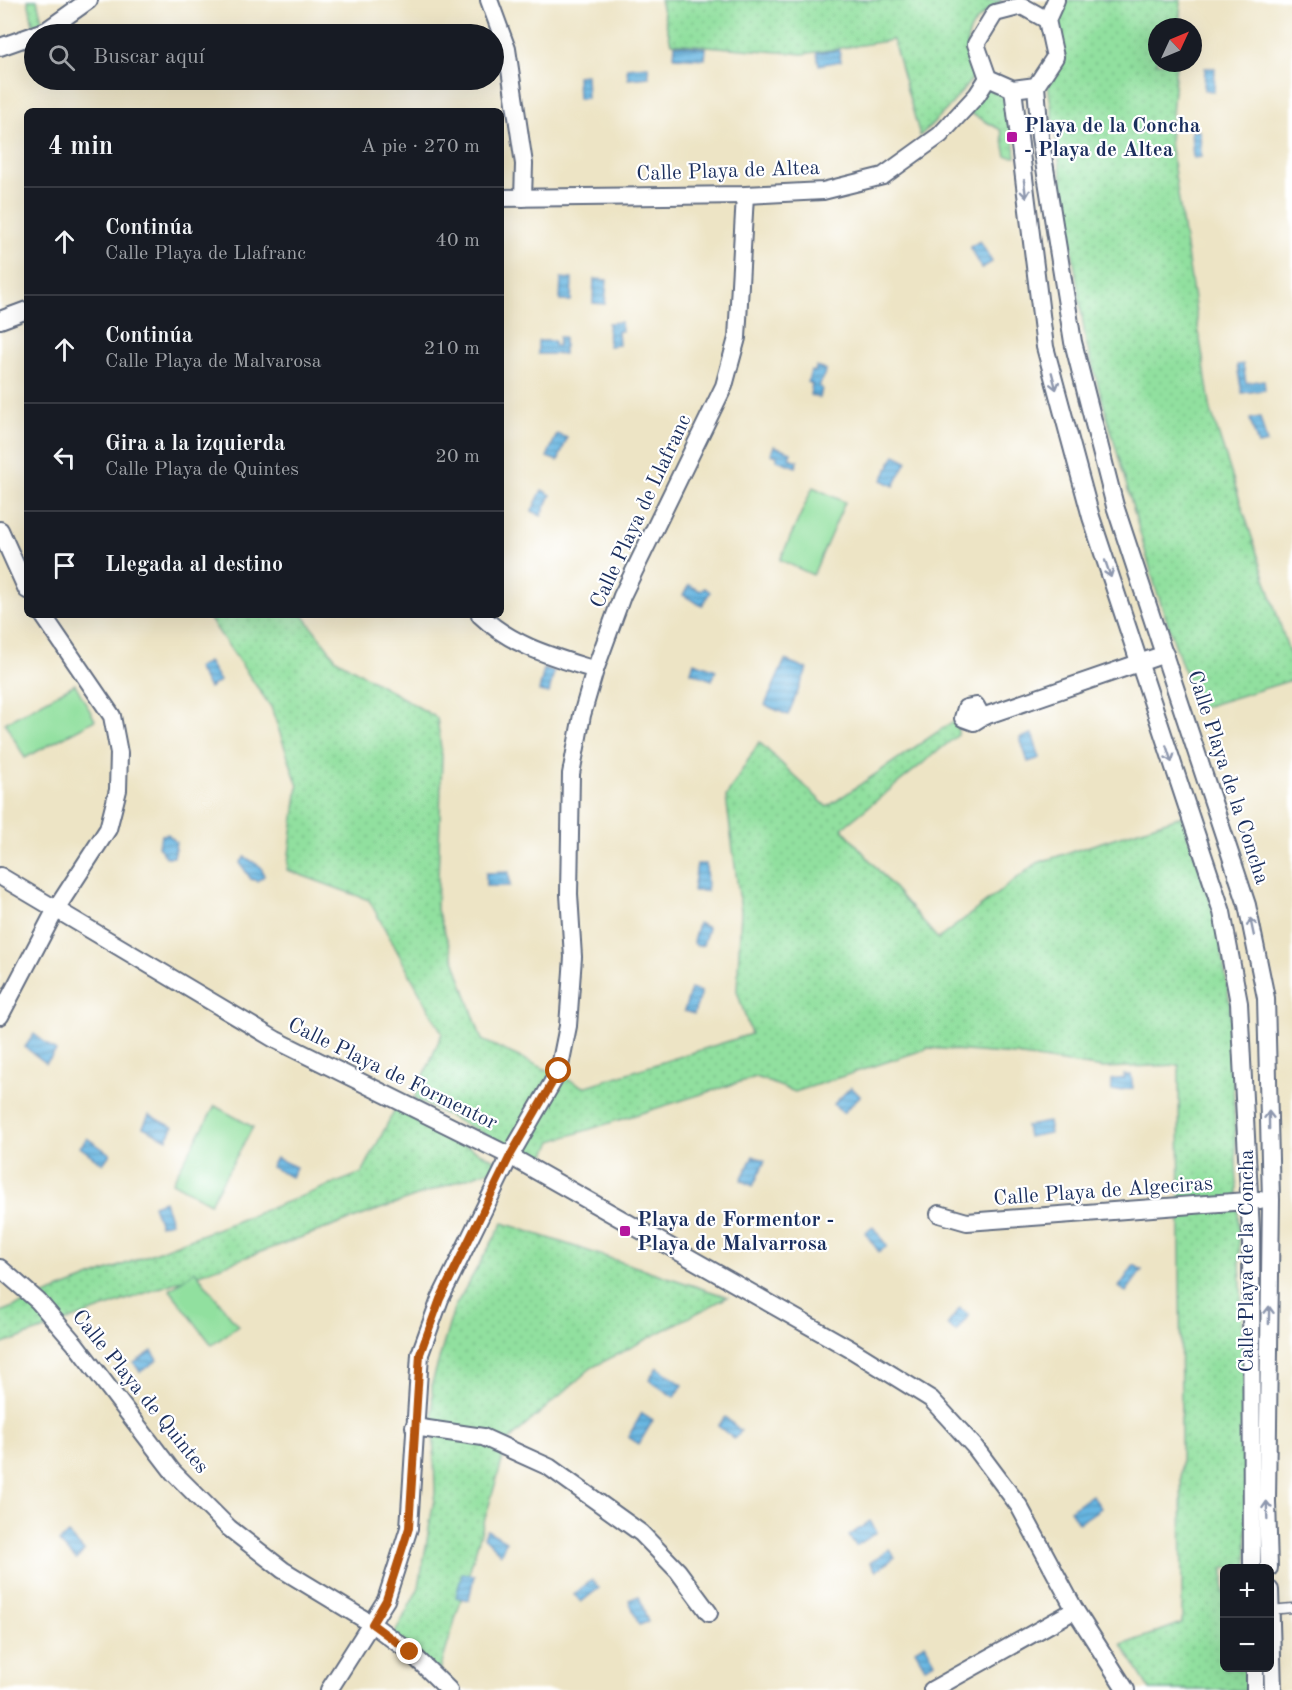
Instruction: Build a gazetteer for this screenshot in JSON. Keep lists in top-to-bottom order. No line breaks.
{"streets":{"street":["Calle Playa de Altea","Calle Playa de Llafranc","Calle Playa de la Concha","Calle Playa de Formentor","Calle Playa de Algeciras","Calle Playa de Quintes"]},"crossings":[["Calle Playa de Altea","Calle Playa de Llafranc"],["Calle Playa de Altea","Calle Playa de la Concha"],["Calle Playa de Llafranc","Calle Playa de Formentor"],["Calle Playa de Llafranc","Calle Playa de Quintes"],["Calle Playa de la Concha","Calle Playa de Algeciras"]],"places":{"transit":["Playa de la Concha - Playa de Altea","Playa de Formentor - Playa de Malvarrosa"]},"north":"top right","page":{"search":"Buscar aquí","heading":["4 min","A pie · 270 m"],"list":[["Continúa","Calle Playa de Llafranc","40 m"],["Continúa","Calle Playa de Malvarosa","210 m"],["Gira a la izquierda","Calle Playa de Quintes","20 m"],"Llegada al destino"],"map_buttons":["+","−"]}}
